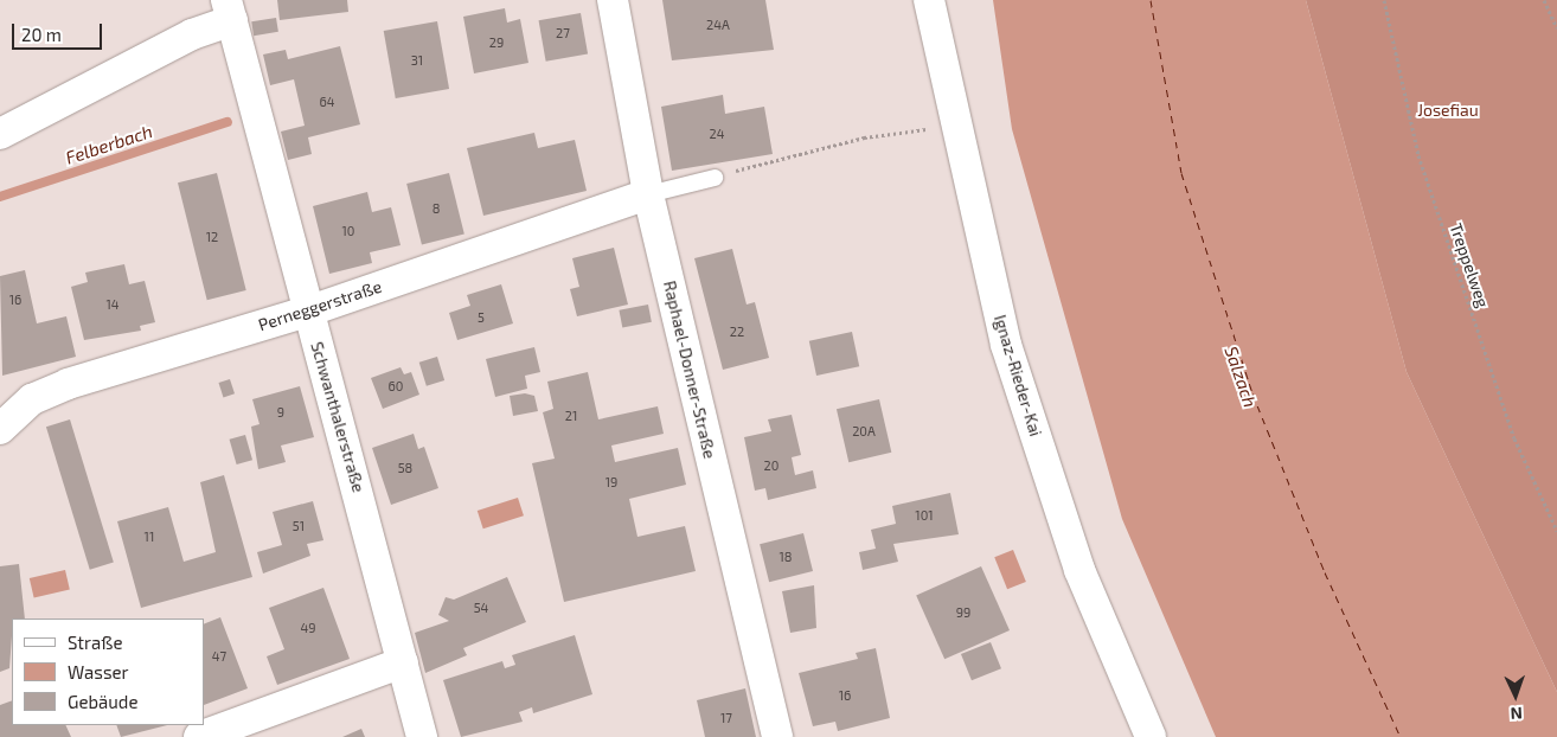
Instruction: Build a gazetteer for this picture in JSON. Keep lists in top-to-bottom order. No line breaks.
{"streets":{"street":["Perneggerstraße","Raphael-Donner-Straße","Ignaz-Rieder-Kai","Schwanthalerstraße"],"path":["Treppelweg"]},"crossings":[["Perneggerstraße","Raphael-Donner-Straße"],["Perneggerstraße","Schwanthalerstraße"]],"water":["Felberbach","Salzach"],"parks":["Josefiau"],"house_numbers":["24A","27","29","31","64","24","8","10","12","16","14","5","22","60","9","21","20A","20","58","19","101","51","11","18","54","99","49","47","16","17"],"legend":["Straße","Wasser","Gebäude"],"scale_bar":"20 m","north":"bottom"}
